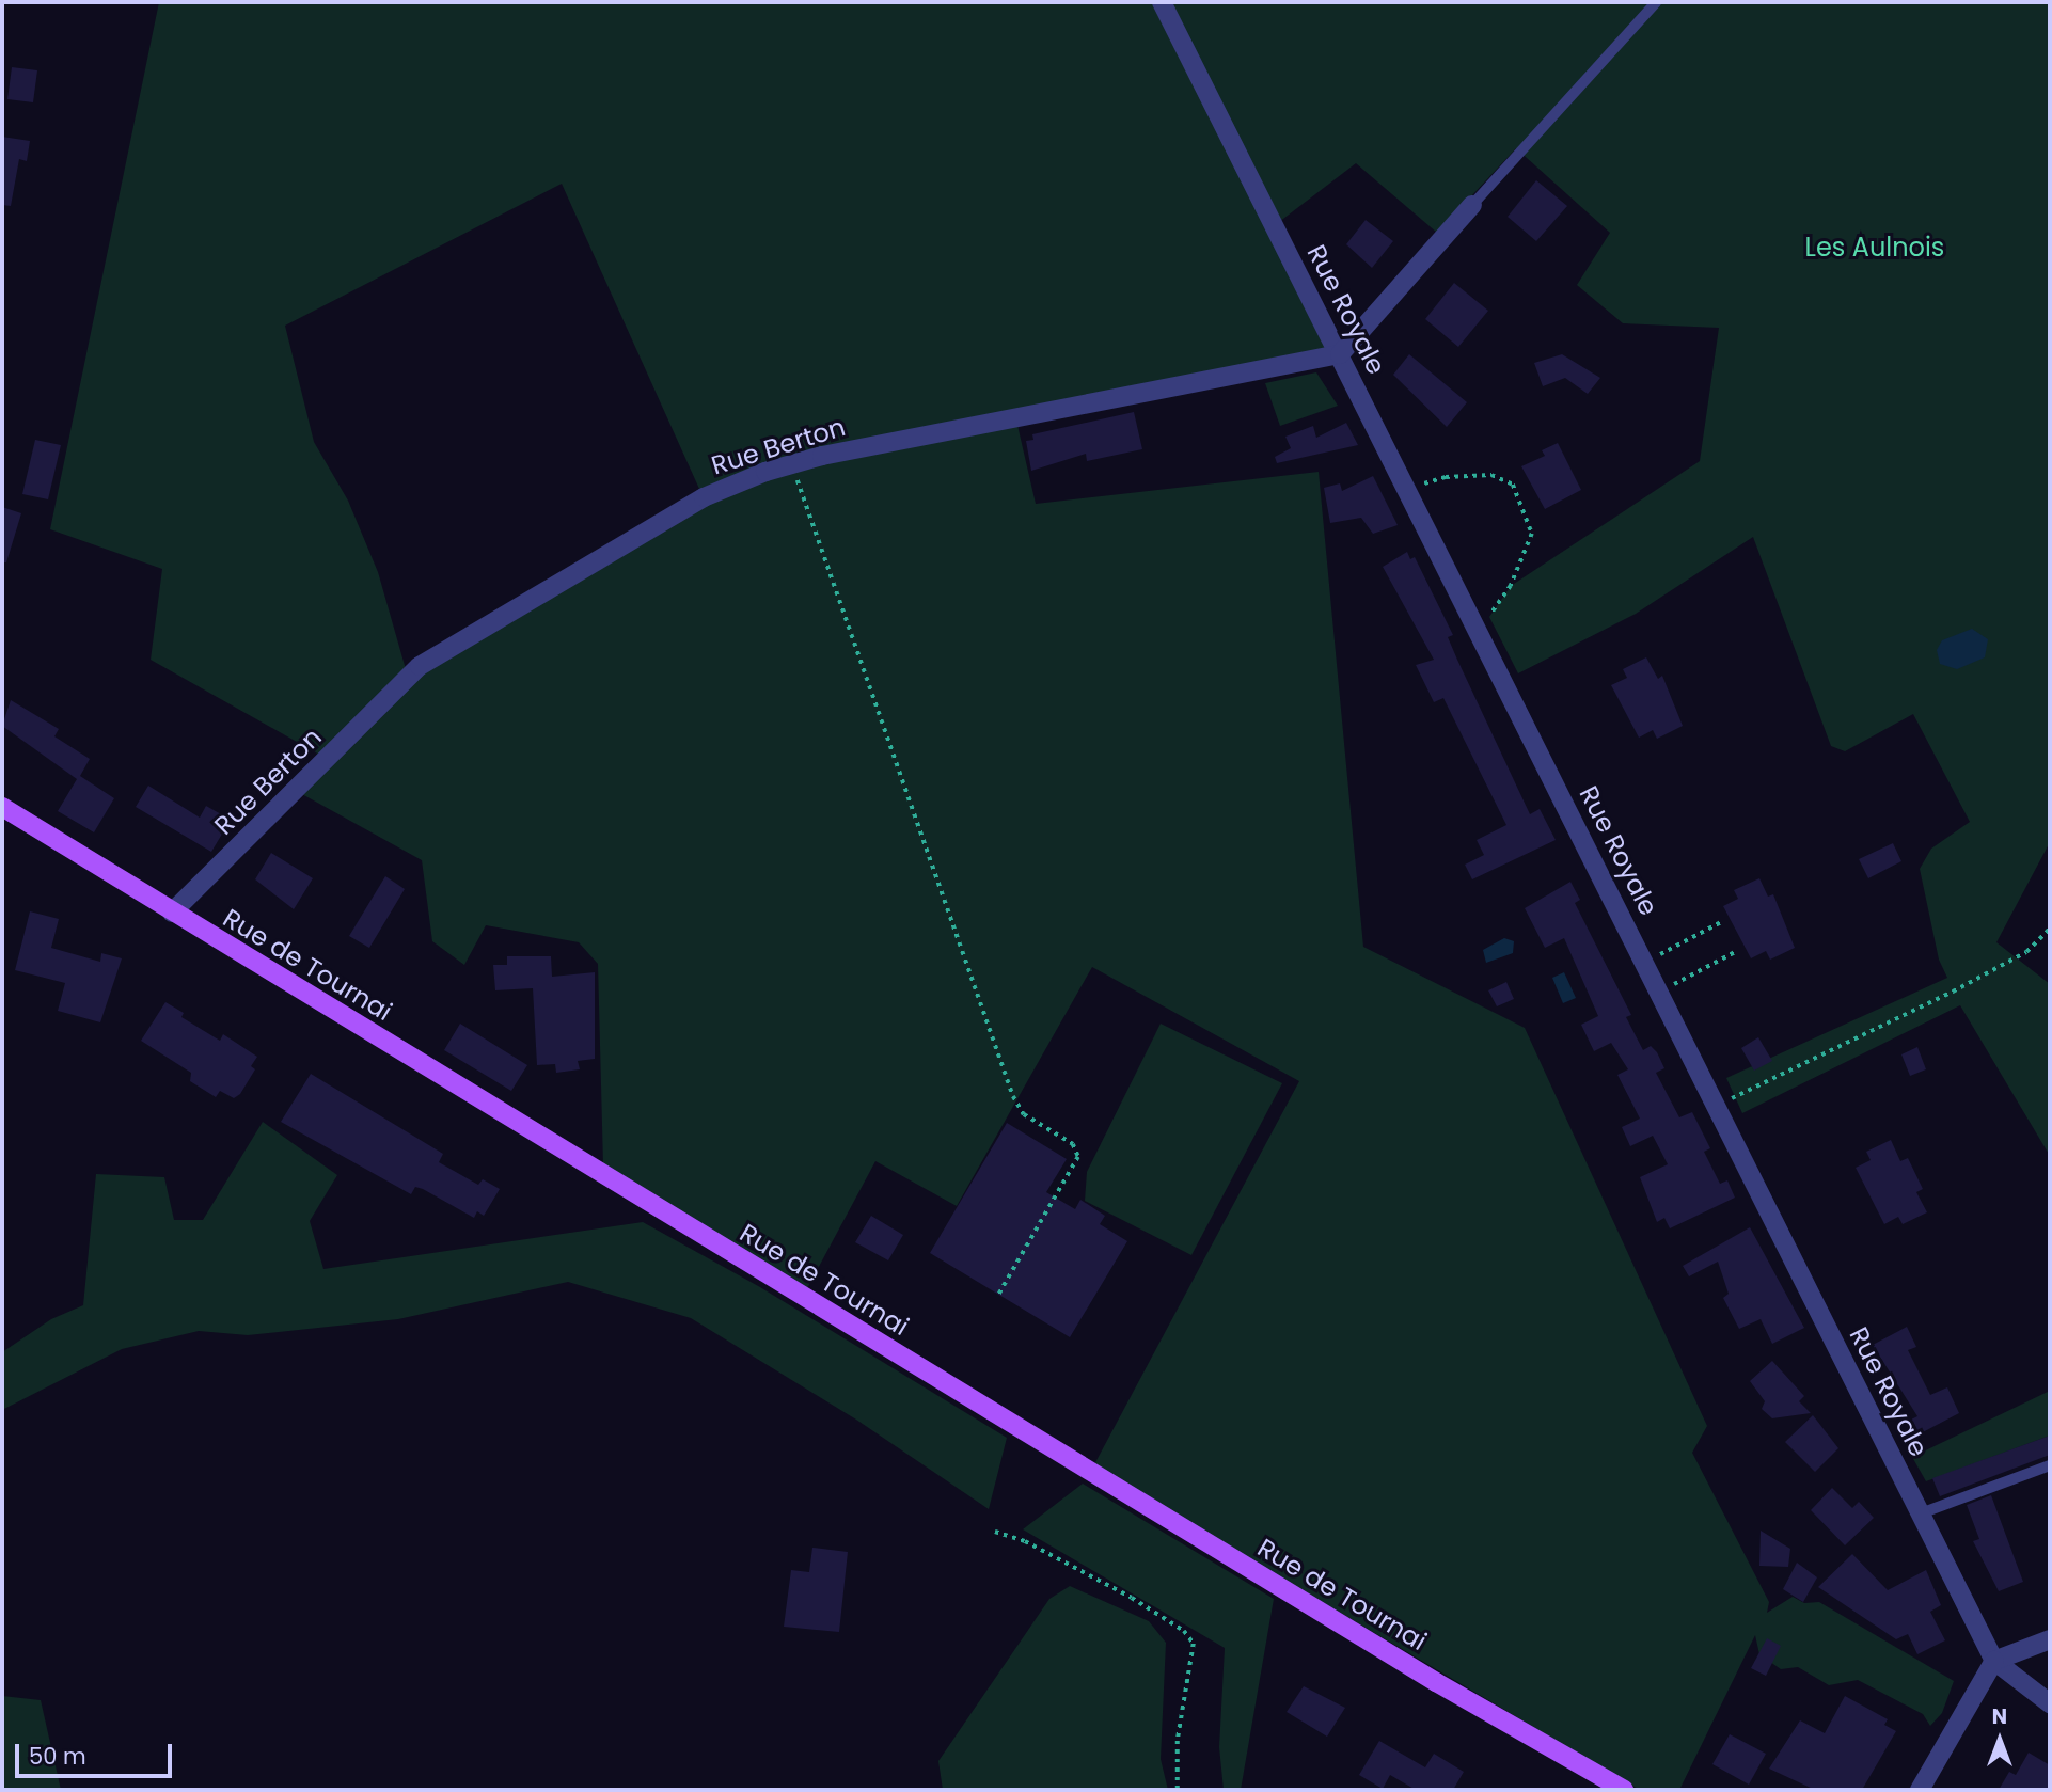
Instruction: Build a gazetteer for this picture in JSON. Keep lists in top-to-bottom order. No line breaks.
{"streets":{"main road":["Rue de Tournai"],"street":["Rue Royale","Rue Berton"]},"crossings":[["Rue Royale","Rue Berton"],["Rue Berton","Rue de Tournai"]],"parks":["Les Aulnois"],"scale_bar":"50 m","north":"top"}
